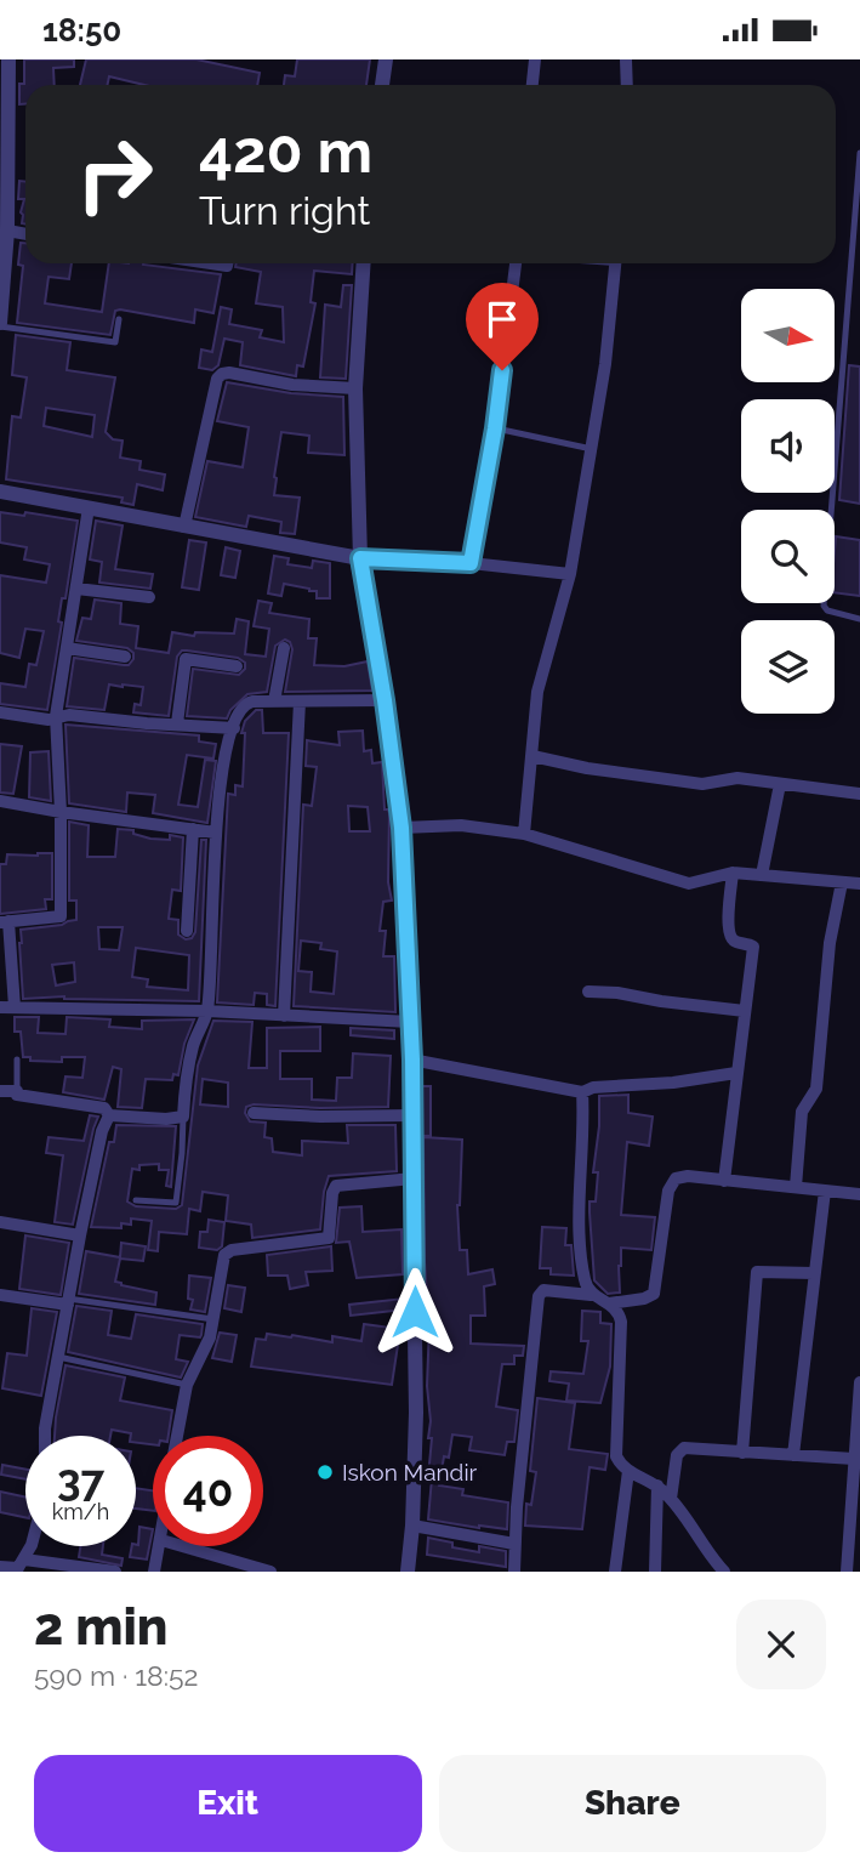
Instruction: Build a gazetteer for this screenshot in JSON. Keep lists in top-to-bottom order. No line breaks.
{"places":["Iskon Mandir"],"north":"right","page":{"status":"18:50","turn":["420 m","Turn right"],"speed":"37 km/h","limit":"40","heading":["2 min","590 m · 18:52"],"buttons":["Exit","Share"]}}
